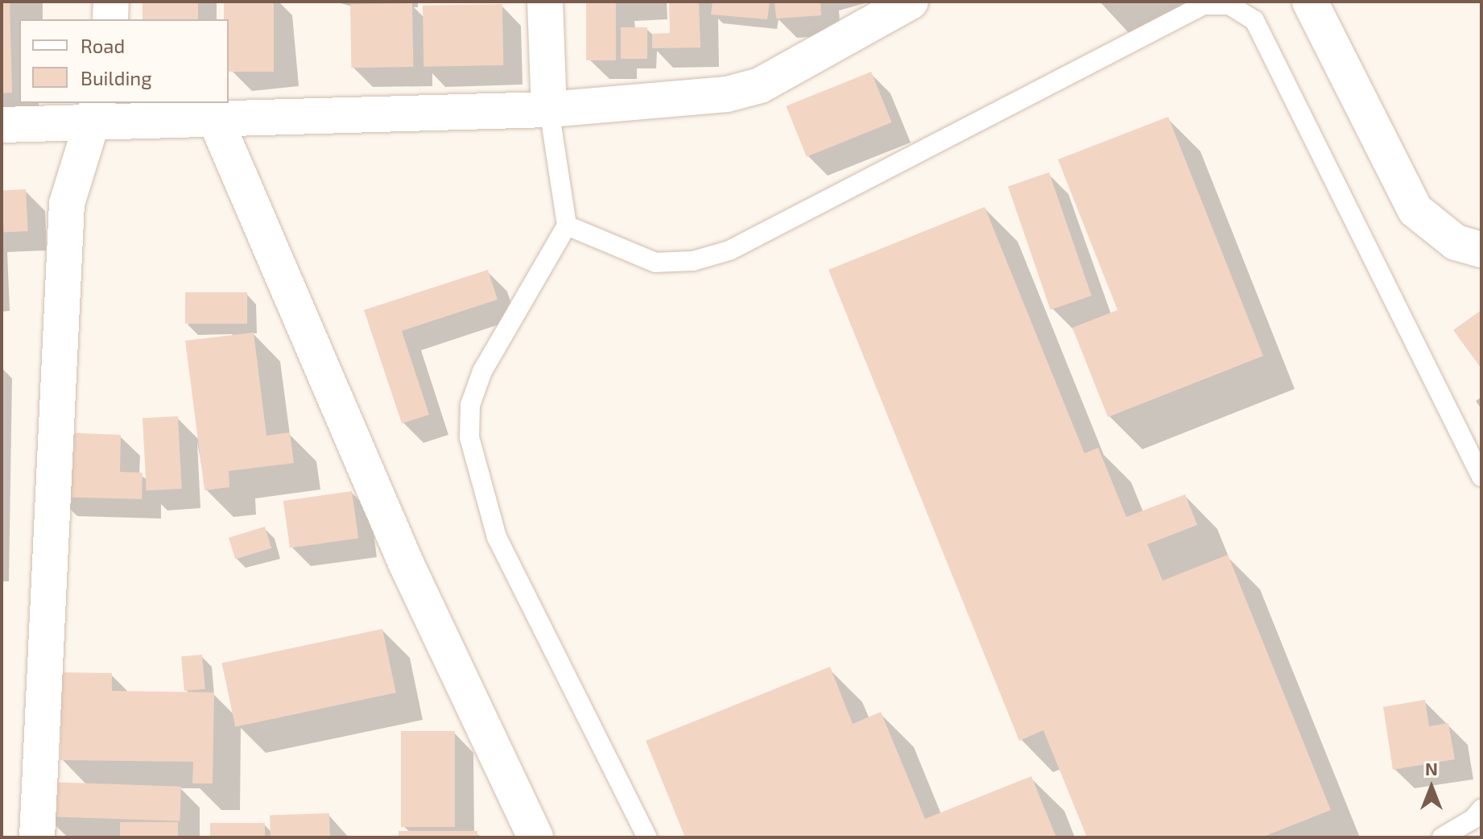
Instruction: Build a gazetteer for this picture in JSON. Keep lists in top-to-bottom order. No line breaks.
{"legend":["Road","Building"],"north":"top"}
